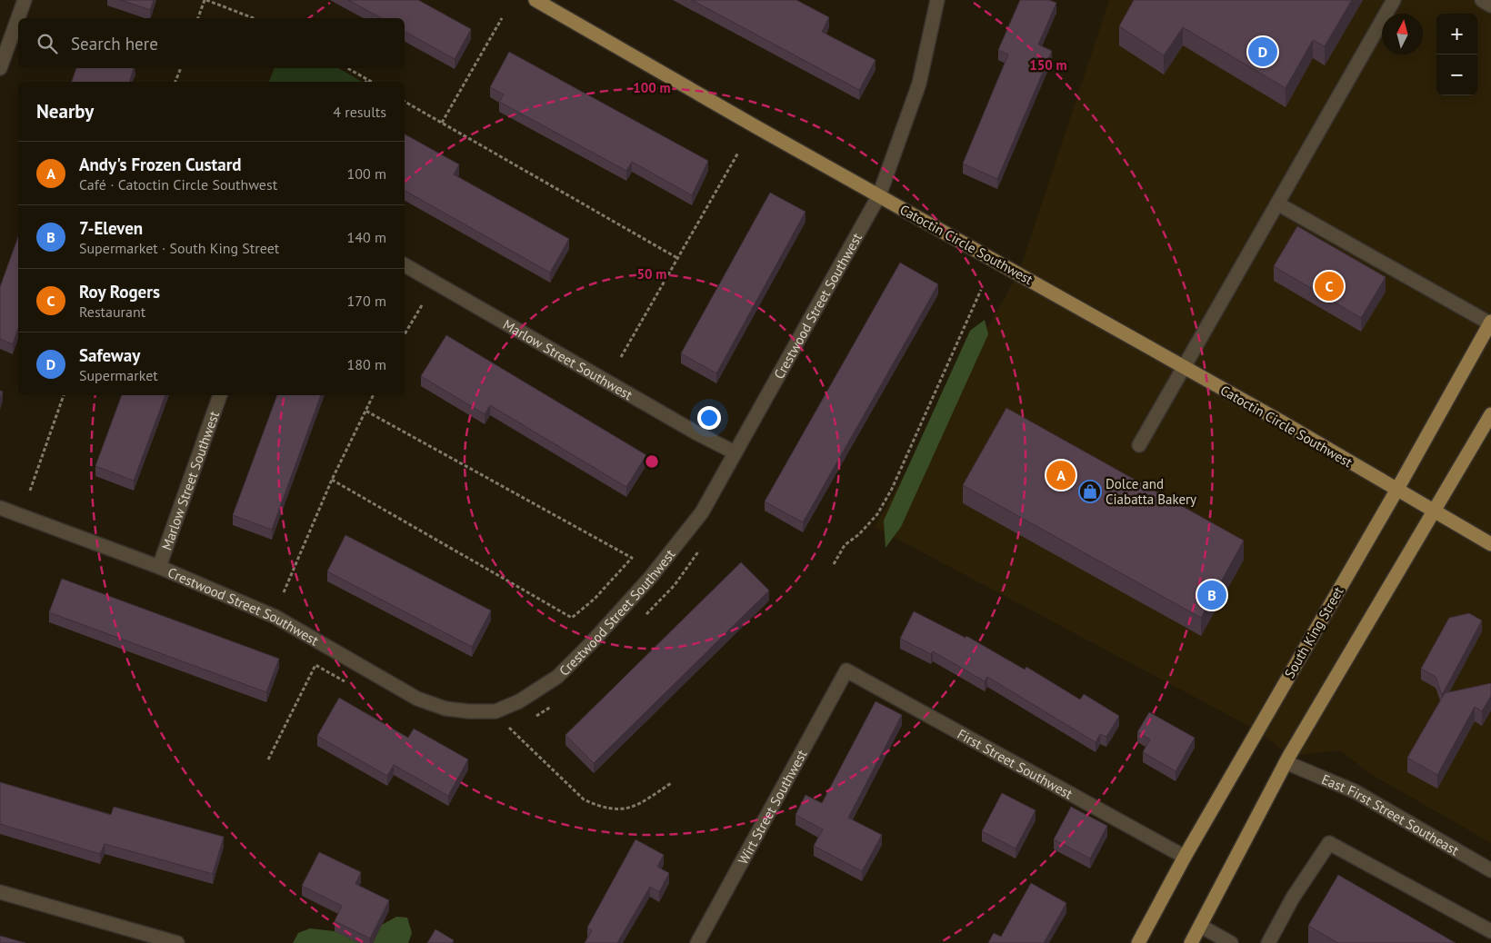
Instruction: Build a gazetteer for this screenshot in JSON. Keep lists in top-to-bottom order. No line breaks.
{"streets":{"main road":["Catoctin Circle Southwest","South King Street"],"street":["Crestwood Street Southwest","Marlow Street Southwest","First Street Southwest","Wirt Street Southwest","East First Street Southeast"]},"crossings":[["Catoctin Circle Southwest","Crestwood Street Southwest"],["Catoctin Circle Southwest","South King Street"],["Crestwood Street Southwest","Marlow Street Southwest"],["South King Street","First Street Southwest"],["First Street Southwest","Wirt Street Southwest"]],"places":{"shop":["Dolce and Ciabatta Bakery"]},"north":"top","page":{"map_buttons":["+","−"],"search":"Search here","pins":["D","C","A","B"],"heading":["Nearby","4 results"],"list":[{"mark":"A","name":"Andy's Frozen Custard","note":"Café · Catoctin Circle Southwest","value":"100 m"},{"mark":"B","name":"7-Eleven","note":"Supermarket · South King Street","value":"140 m"},{"mark":"C","name":"Roy Rogers","note":"Restaurant","value":"170 m"},{"mark":"D","name":"Safeway","note":"Supermarket","value":"180 m"}]},"rings":["150 m","100 m","50 m"]}
